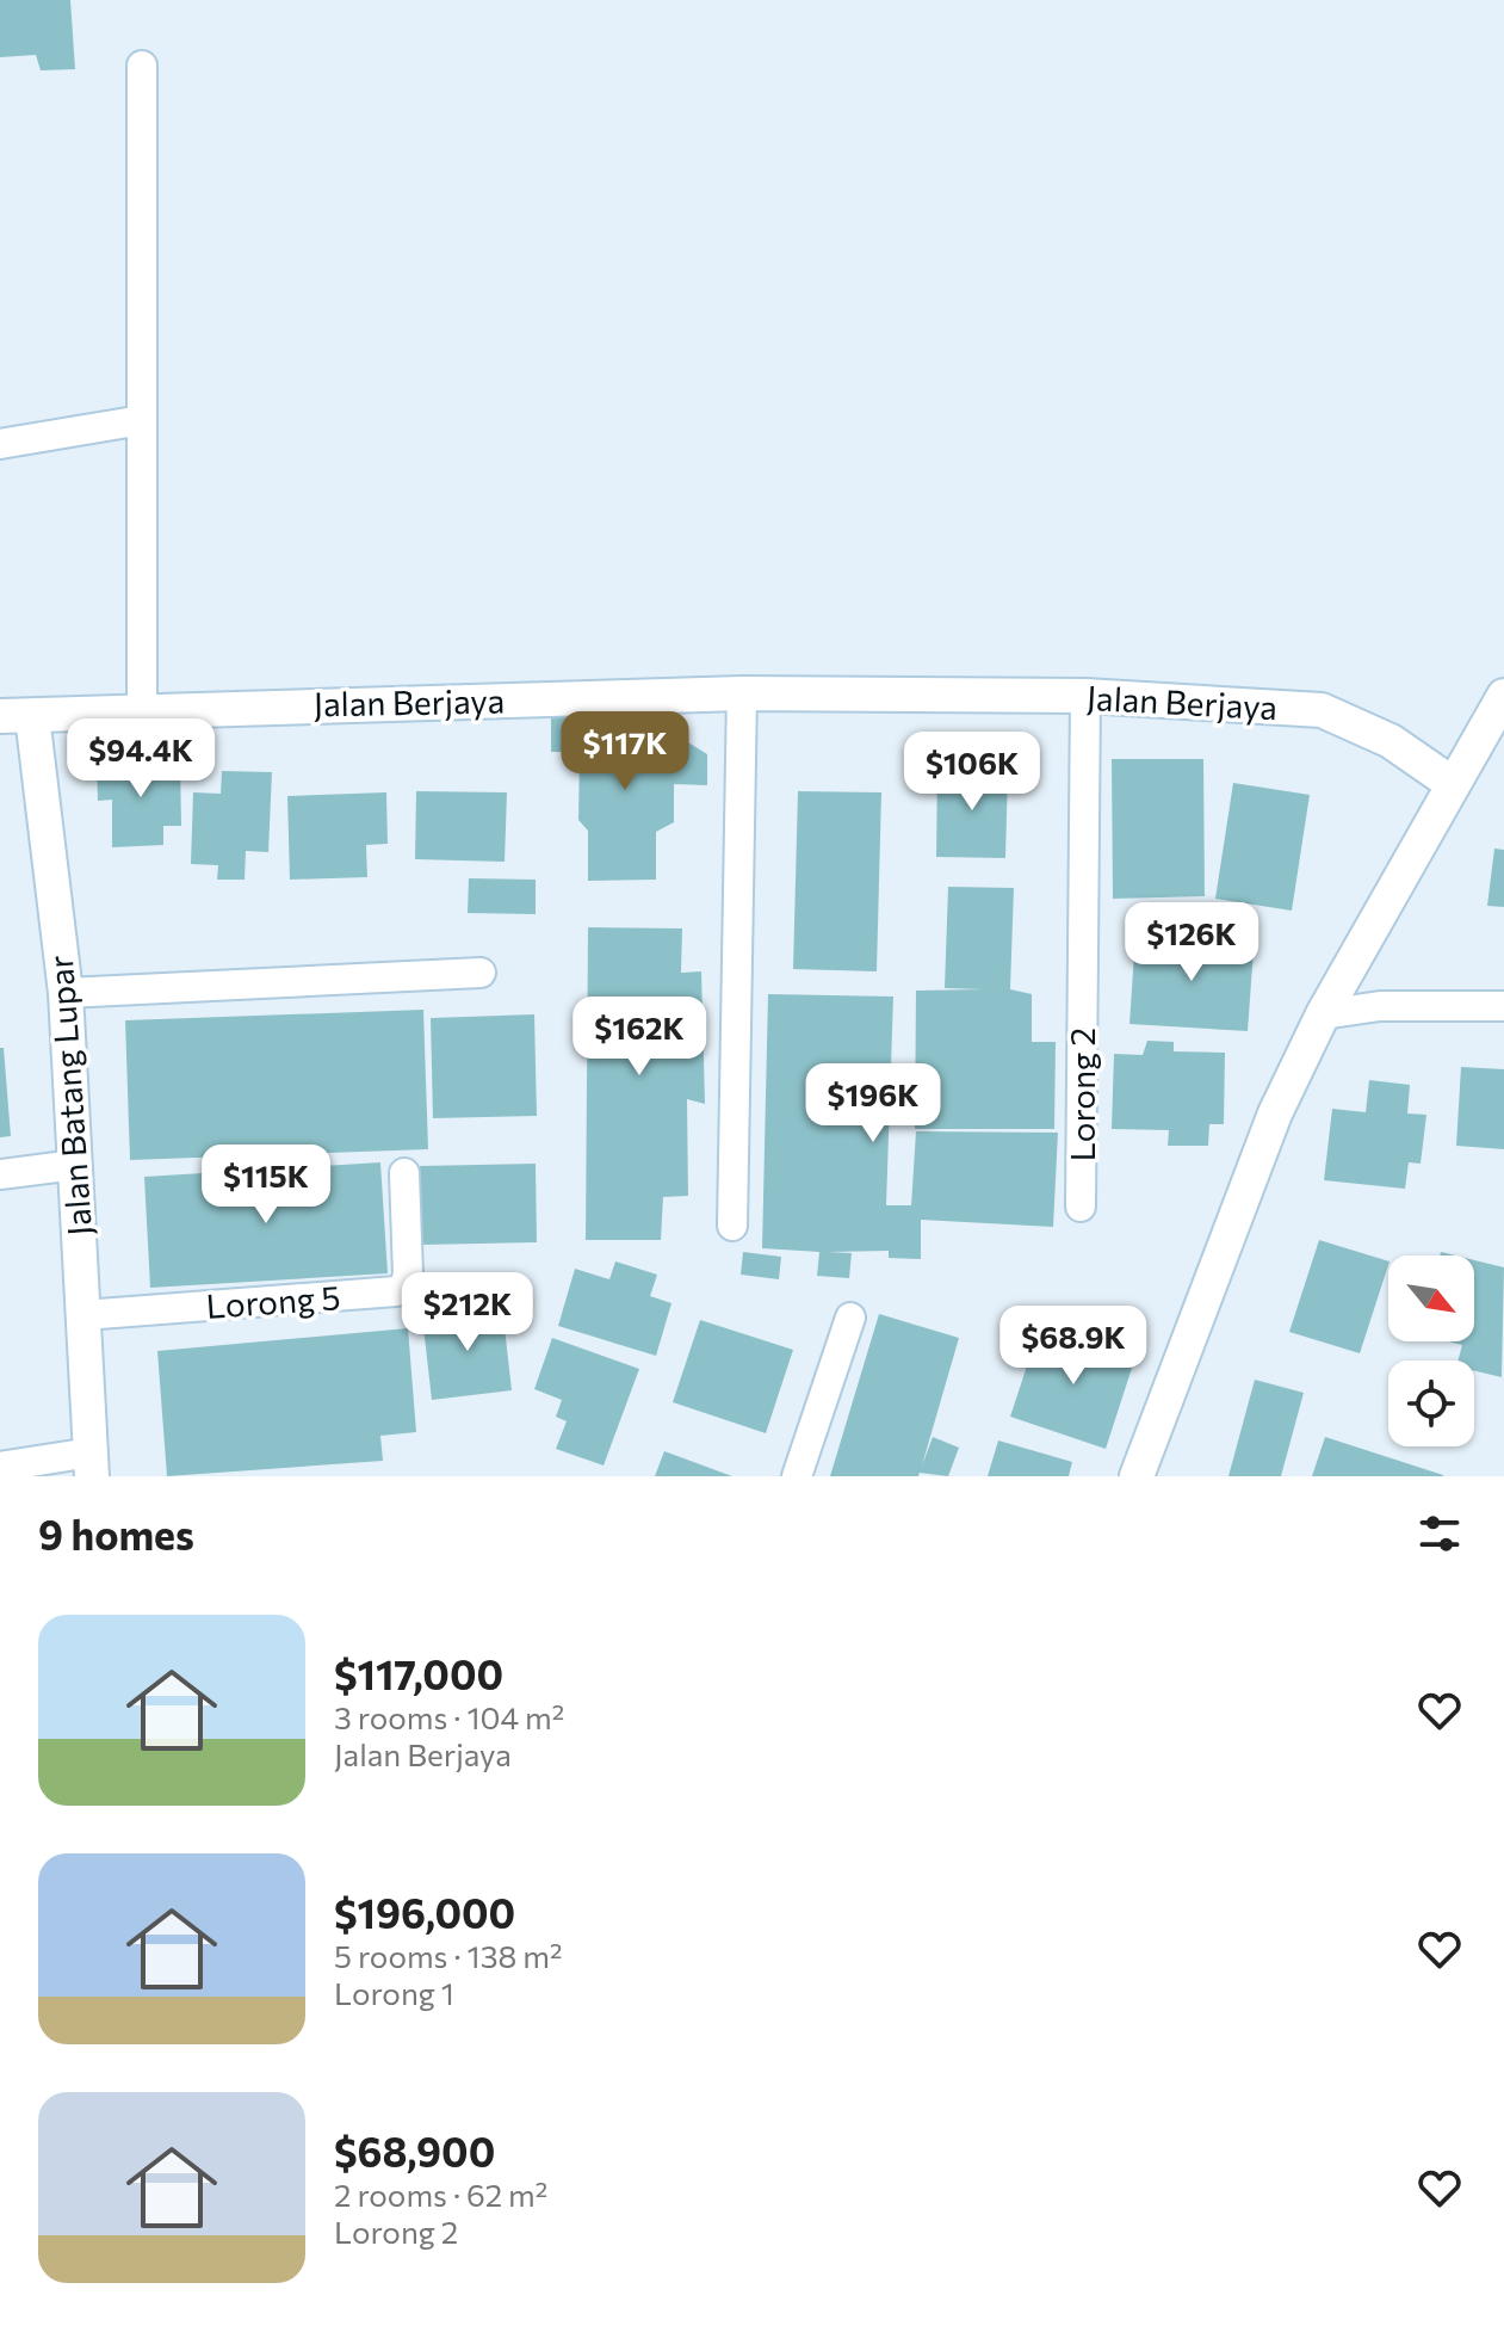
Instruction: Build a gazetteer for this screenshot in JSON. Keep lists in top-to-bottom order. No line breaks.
{"streets":{"street":["Jalan Berjaya","Lorong 2","Jalan Batang Lupar","Lorong 5"]},"crossings":[["Jalan Berjaya","Lorong 2"],["Jalan Berjaya","Jalan Batang Lupar"],["Jalan Batang Lupar","Lorong 5"]],"north":"bottom right","page":{"price":["$117K","$94.4K","$106K","$126K","$162K","$196K","$115K","$212K","$68.9K"],"heading":"9 homes","list":[{"name":"$117,000","note":"3 rooms · 104 m² · Jalan Berjaya"},{"name":"$196,000","note":"5 rooms · 138 m² · Lorong 1"},{"name":"$68,900","note":"2 rooms · 62 m² · Lorong 2"}]}}
